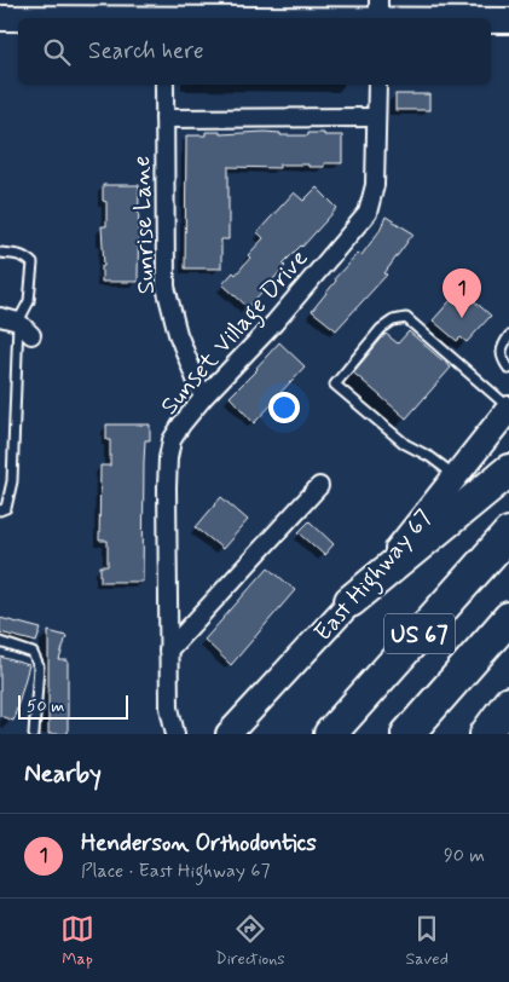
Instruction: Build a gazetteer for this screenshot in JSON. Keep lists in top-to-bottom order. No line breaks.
{"streets":{"highway":["US 67"],"main road":["East Highway 67"],"street":["Sunrise Lane","Sunset Village Drive"]},"crossings":[["Sunrise Lane","Sunset Village Drive"]],"scale_bar":"50 m","page":{"search":"Search here","pins":"1","scale":"50 m","heading":"Nearby","list":[{"mark":"1","name":"Henderson Orthodontics","note":"Place · East Highway 67","value":"90 m"}],"nav":["Map","Directions","Saved"]}}
